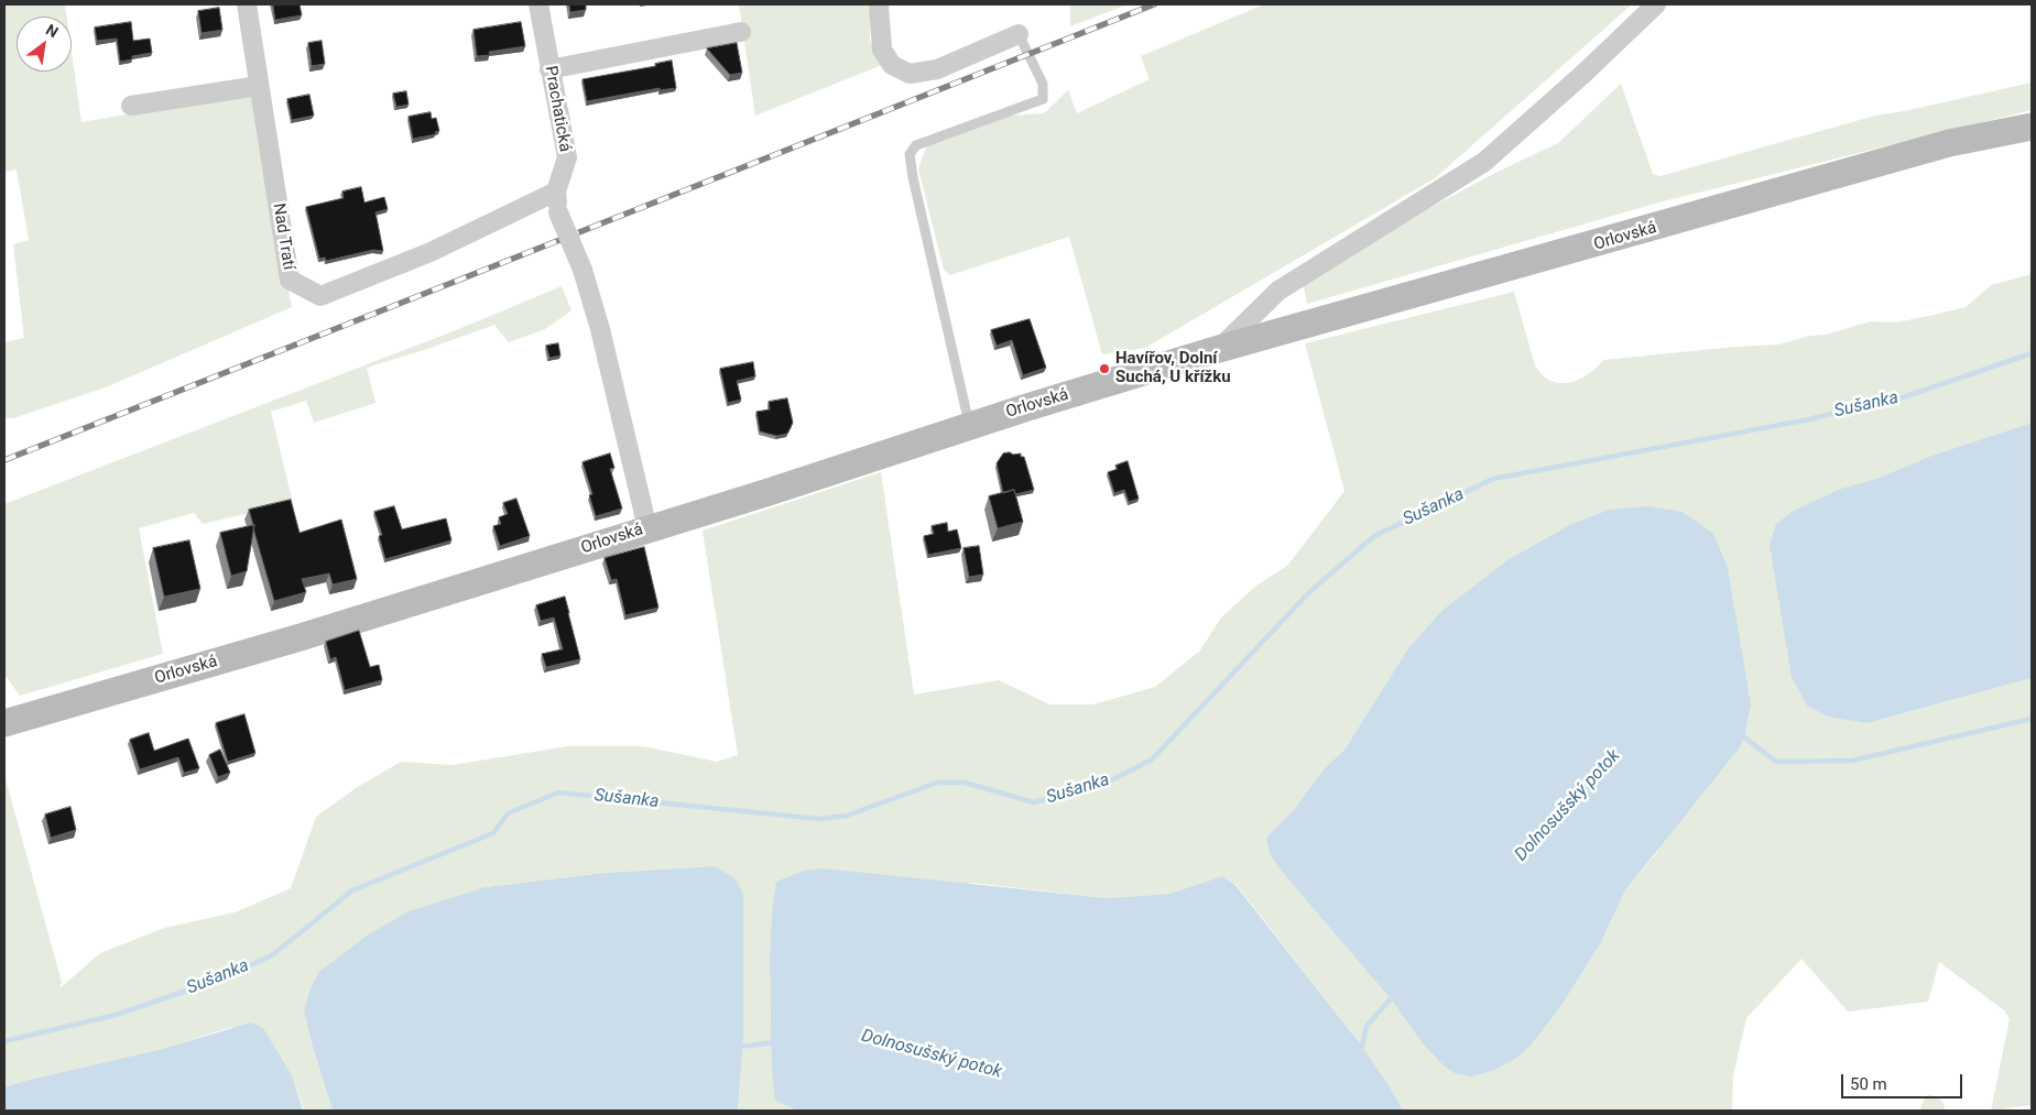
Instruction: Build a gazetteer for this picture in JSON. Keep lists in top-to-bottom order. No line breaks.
{"streets":{"main road":["Orlovská"],"street":["Prachatická","Nad Tratí"]},"crossings":[["Prachatická","Nad Tratí"],["Prachatická","Orlovská"]],"water":["Sušanka","Dolnosušský potok"],"places":["Havířov, Dolní Suchá, U křížku"],"scale_bar":"50 m","north":"top right"}
